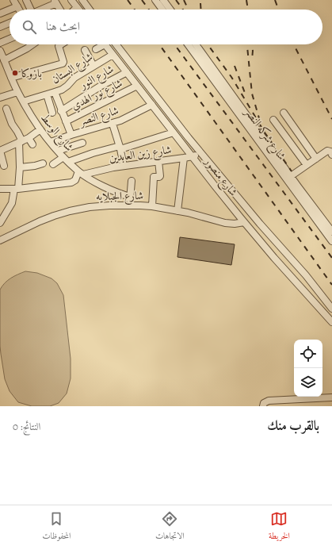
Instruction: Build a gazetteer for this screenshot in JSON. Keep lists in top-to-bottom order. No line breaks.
{"streets":{"street":["شارع البستان","شارع النور","شارع نور الهدي","شارع النصر","شارع الوسط","شارع شركه النصر","شارع زين العابدين","شارع منصور","شارع الجبلايه"]},"crossings":[["شارع البستان","شارع الوسط"],["شارع البستان","شارع منصور"],["شارع النور","شارع منصور"],["شارع نور الهدي","شارع منصور"],["شارع النصر","شارع الوسط"],["شارع النصر","شارع منصور"],["شارع الوسط","شارع زين العابدين"],["شارع زين العابدين","شارع منصور"],["شارع منصور","شارع الجبلايه"]],"places":["بازوكا"],"page":{"search":"ابحث هنا","heading":["بالقرب منك","النتائج: 0"],"nav":["الخريطة","الاتجاهات","المحفوظات"]}}
